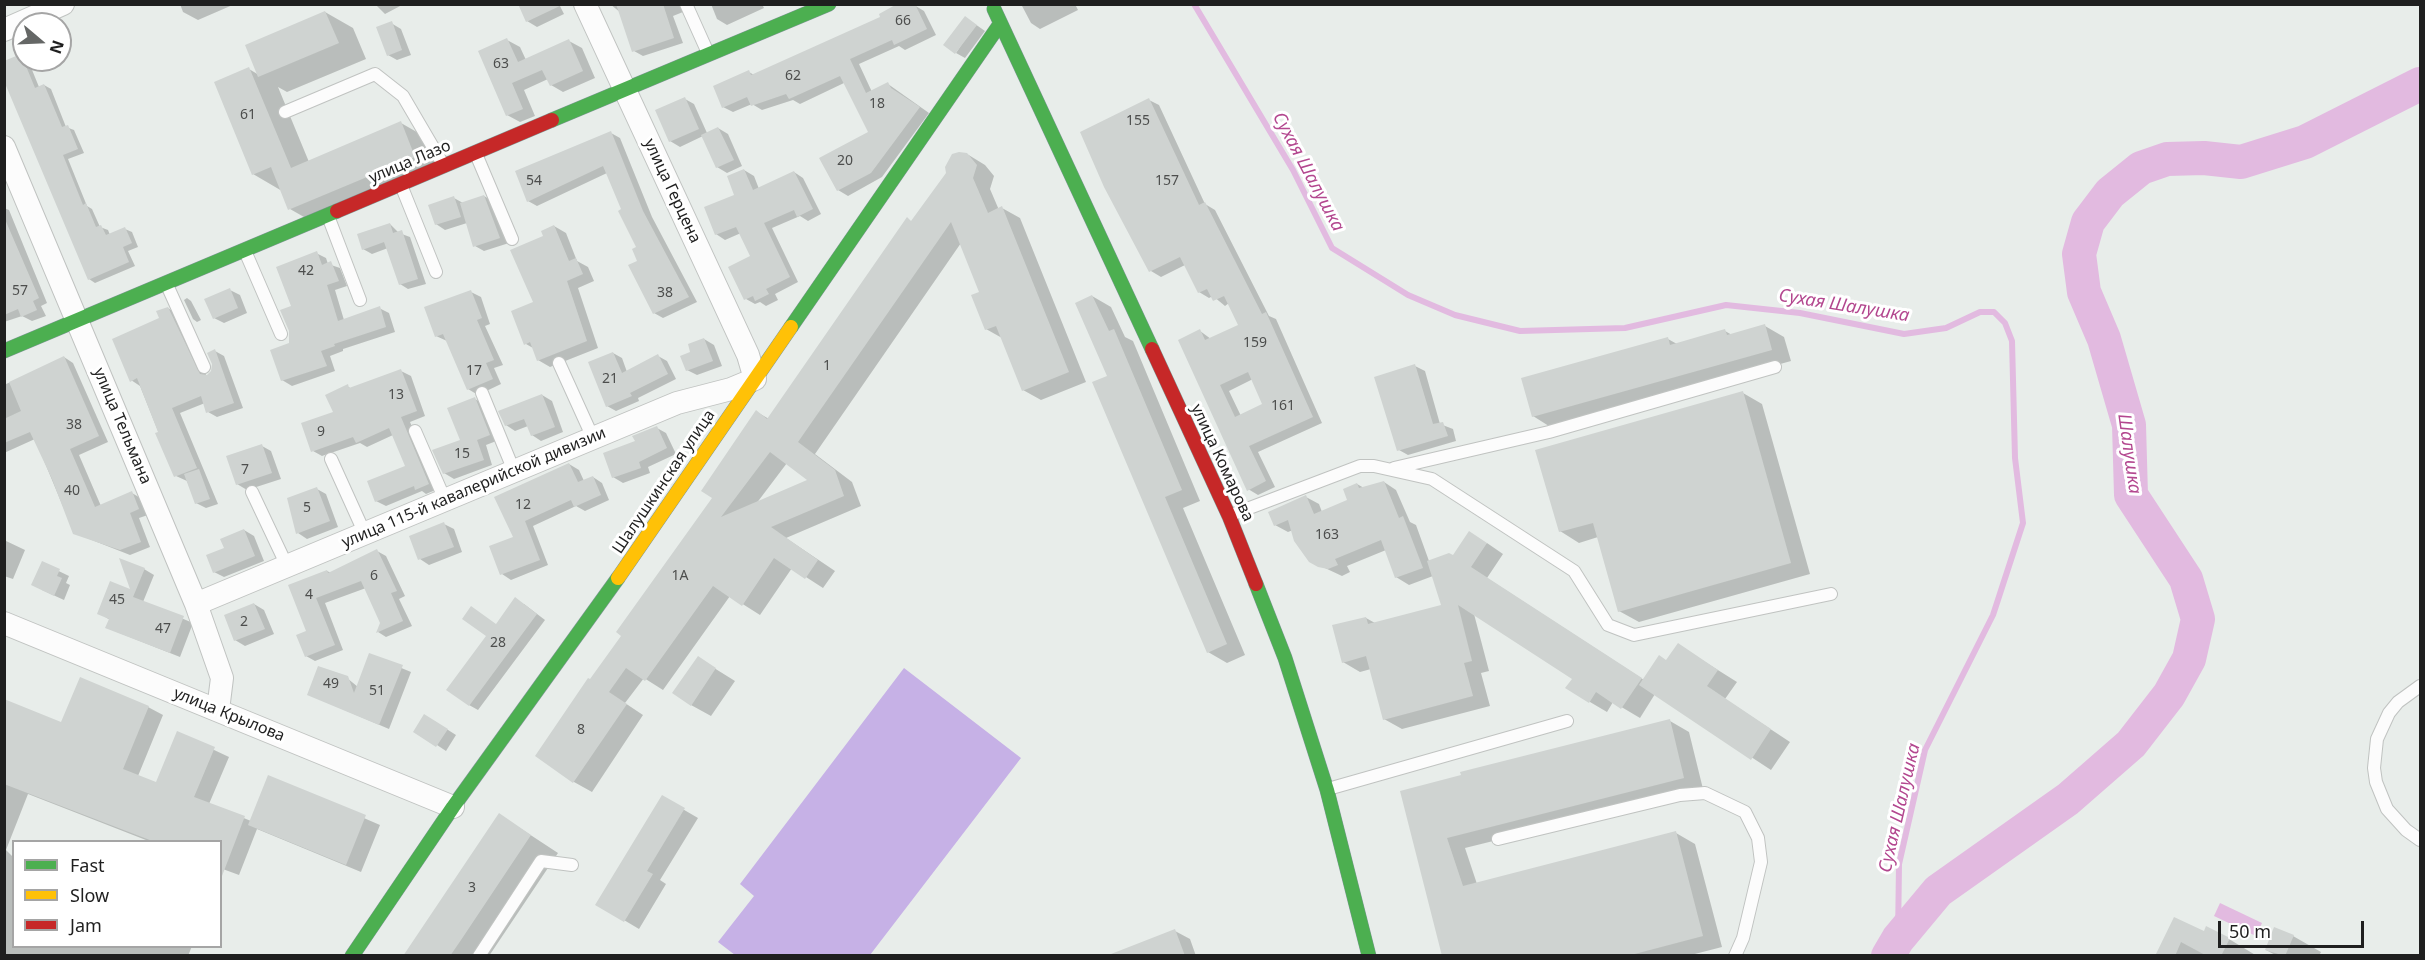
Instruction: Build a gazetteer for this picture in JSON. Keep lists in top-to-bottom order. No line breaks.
{"streets":{"street":["улица Лазо","улица Герцена","улица Тельмана","улица Комарова","Шалушкинская улица","улица 115-й кавалерийской дивизии","улица Крылова"]},"crossings":[["улица Лазо","улица Герцена"],["улица Лазо","улица Тельмана"],["улица Герцена","Шалушкинская улица"],["улица Герцена","улица 115-й кавалерийской дивизии"],["улица Тельмана","улица 115-й кавалерийской дивизии"],["улица Тельмана","улица Крылова"],["улица Комарова","Шалушкинская улица"],["Шалушкинская улица","улица 115-й кавалерийской дивизии"],["Шалушкинская улица","улица Крылова"]],"water":["Сухая Шалушка","Шалушка"],"house_numbers":["66","63","62","18","61","155","20","54","157","42","57","38","159","1","17","21","13","161","38","9","15","7","40","12","5","163","6","1А","4","45","2","47","28","49","51","8","3"],"legend":["Fast","Slow","Jam"],"scale_bar":"50 m","north":"right"}
